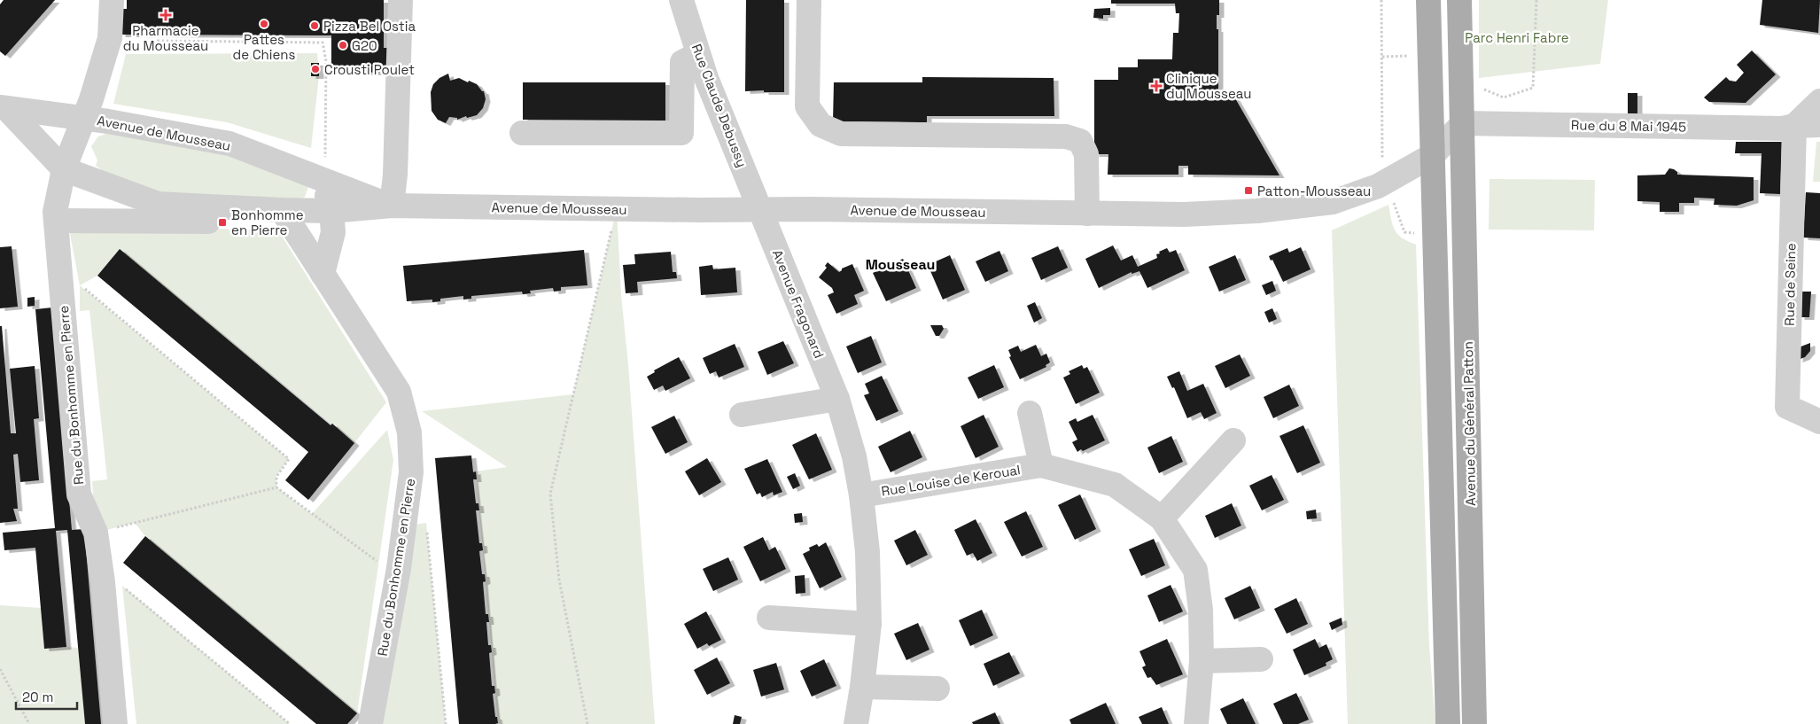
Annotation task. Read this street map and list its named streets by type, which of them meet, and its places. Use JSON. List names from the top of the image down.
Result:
{
  "streets": {
    "main road": ["Avenue du Général Patton"],
    "street": [
      "Rue Claude Debussy",
      "Rue du 8 Mai 1945",
      "Avenue de Mousseau",
      "Rue de Seine",
      "Avenue Fragonard",
      "Rue du Bonhomme en Pierre",
      "Rue Louise de Keroual"
    ]
  },
  "crossings": [
    ["Rue Claude Debussy", "Avenue de Mousseau"],
    ["Rue Claude Debussy", "Avenue Fragonard"],
    ["Rue du 8 Mai 1945", "Avenue de Mousseau"],
    ["Rue du 8 Mai 1945", "Rue de Seine"],
    ["Rue du 8 Mai 1945", "Avenue du Général Patton"],
    ["Avenue de Mousseau", "Avenue Fragonard"],
    ["Avenue de Mousseau", "Rue du Bonhomme en Pierre"],
    ["Avenue de Mousseau", "Avenue du Général Patton"],
    ["Avenue Fragonard", "Rue Louise de Keroual"]
  ],
  "districts": ["Mousseau"],
  "parks": ["Parc Henri Fabre"],
  "places": {
    "health": ["Pharmacie du Mousseau", "Clinique du Mousseau"],
    "other": [
      "Pattes de Chiens",
      "Pizza Bel Ostia",
      "G20",
      "Crousti Poulet"
    ],
    "transit": ["Patton-Mousseau", "Bonhomme en Pierre"]
  },
  "scale_bar": "20 m"
}
